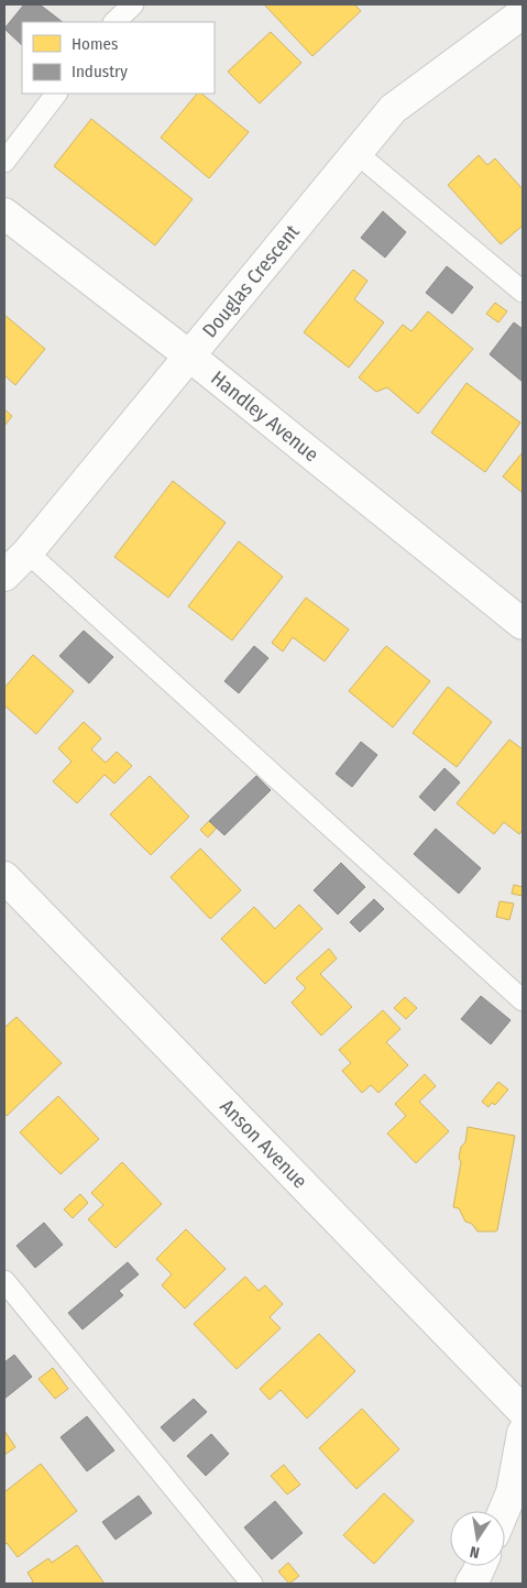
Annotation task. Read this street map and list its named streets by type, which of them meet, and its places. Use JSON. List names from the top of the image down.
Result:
{
  "streets": {
    "street": ["Douglas Crescent", "Handley Avenue", "Anson Avenue"]
  },
  "crossings": [
    ["Douglas Crescent", "Handley Avenue"]
  ],
  "legend": ["Homes", "Industry"],
  "north": "bottom"
}
